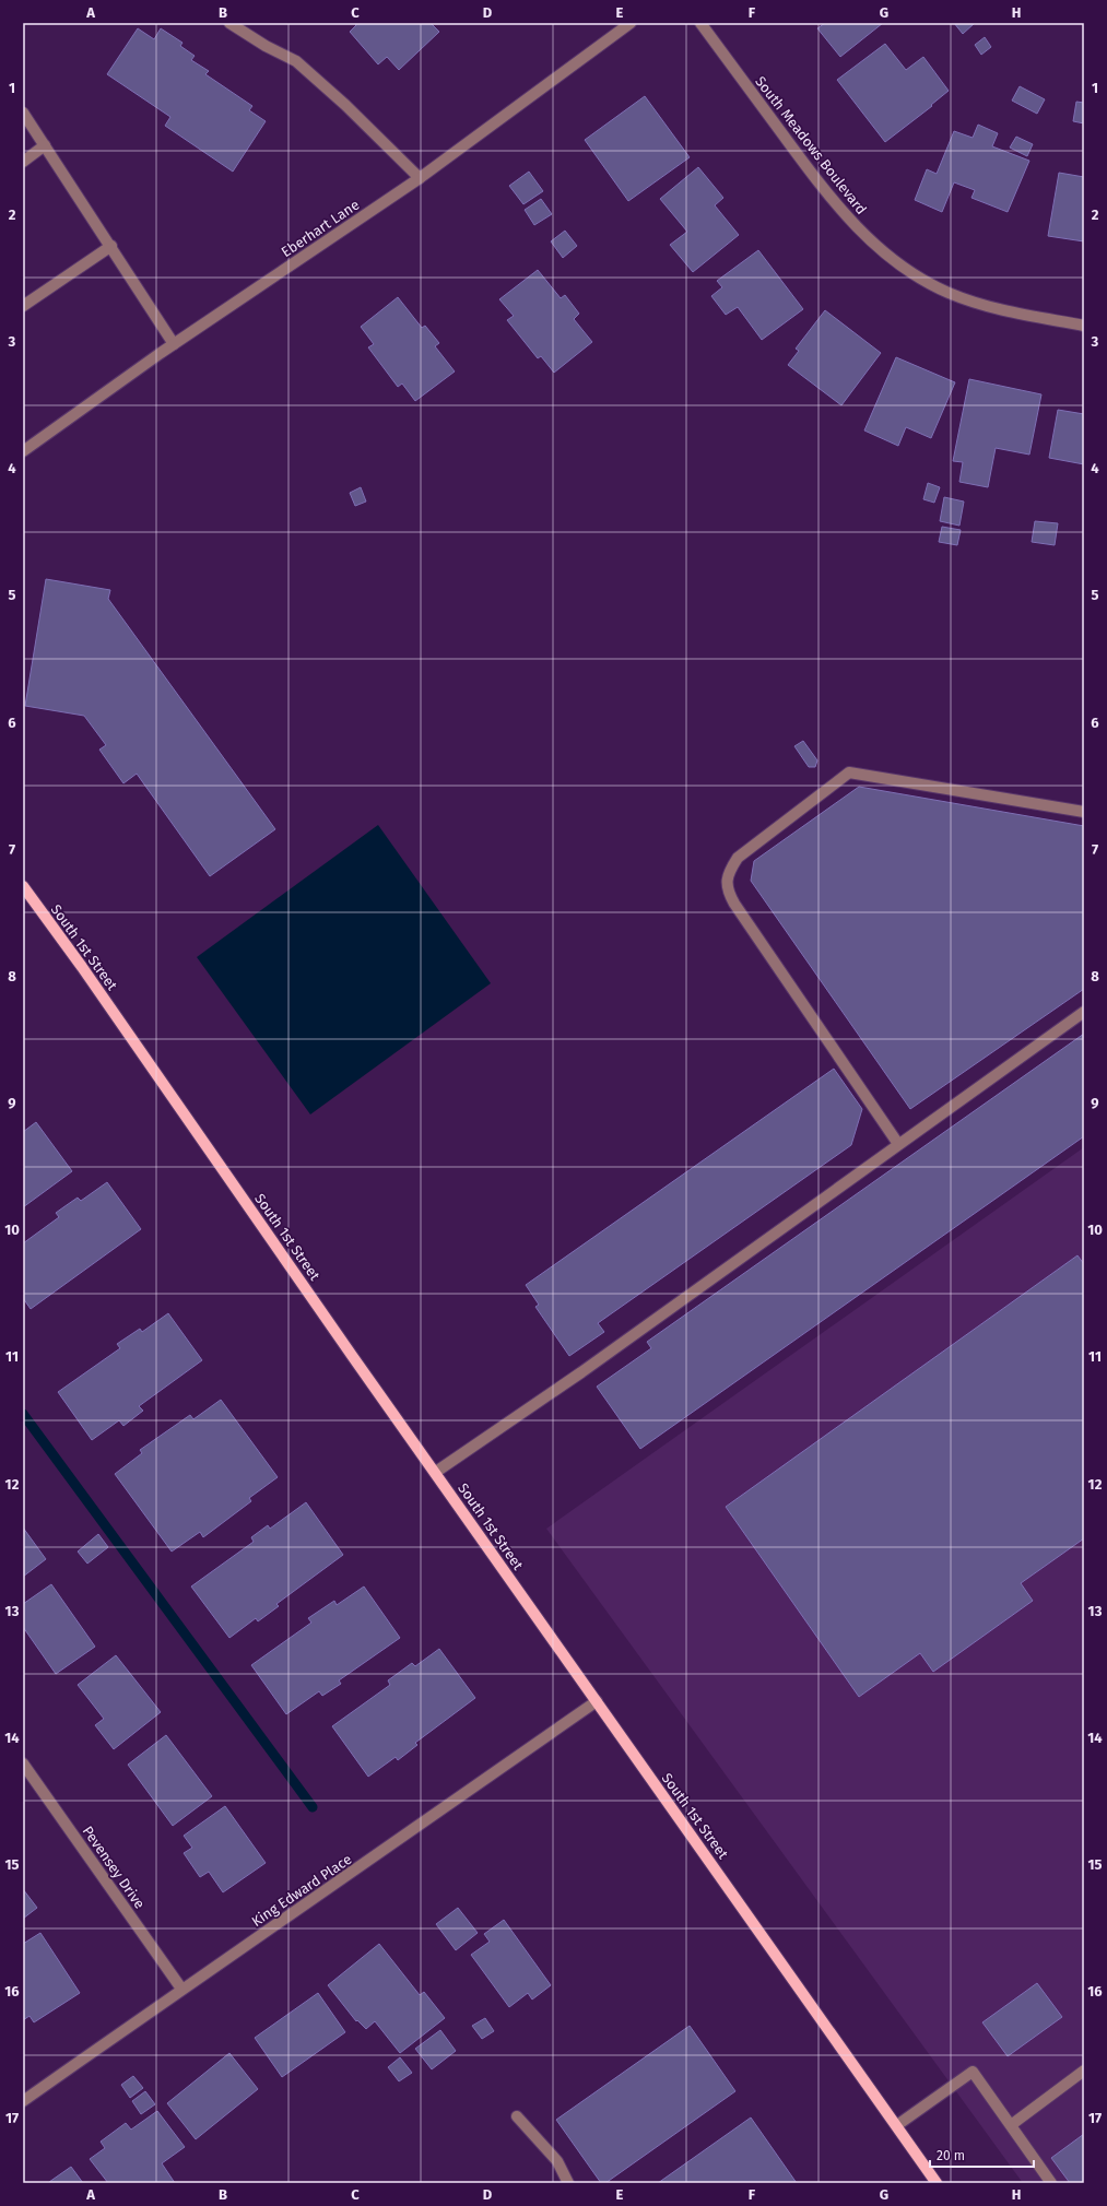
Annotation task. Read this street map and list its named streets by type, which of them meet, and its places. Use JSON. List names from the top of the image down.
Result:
{
  "streets": {
    "main road": ["South 1st Street"],
    "street": [
      "South Meadows Boulevard",
      "Eberhart Lane",
      "Pevensey Drive",
      "King Edward Place"
    ]
  },
  "crossings": [
    ["South 1st Street", "King Edward Place"],
    ["Pevensey Drive", "King Edward Place"]
  ],
  "scale_bar": "20 m",
  "grid": {
    "columns": [
      "A",
      "B",
      "C",
      "D",
      "E",
      "F",
      "G",
      "H"
    ],
    "rows": [
      "1",
      "2",
      "3",
      "4",
      "5",
      "6",
      "7",
      "8",
      "9",
      "10",
      "11",
      "12",
      "13",
      "14",
      "15",
      "16",
      "17"
    ]
  }
}
